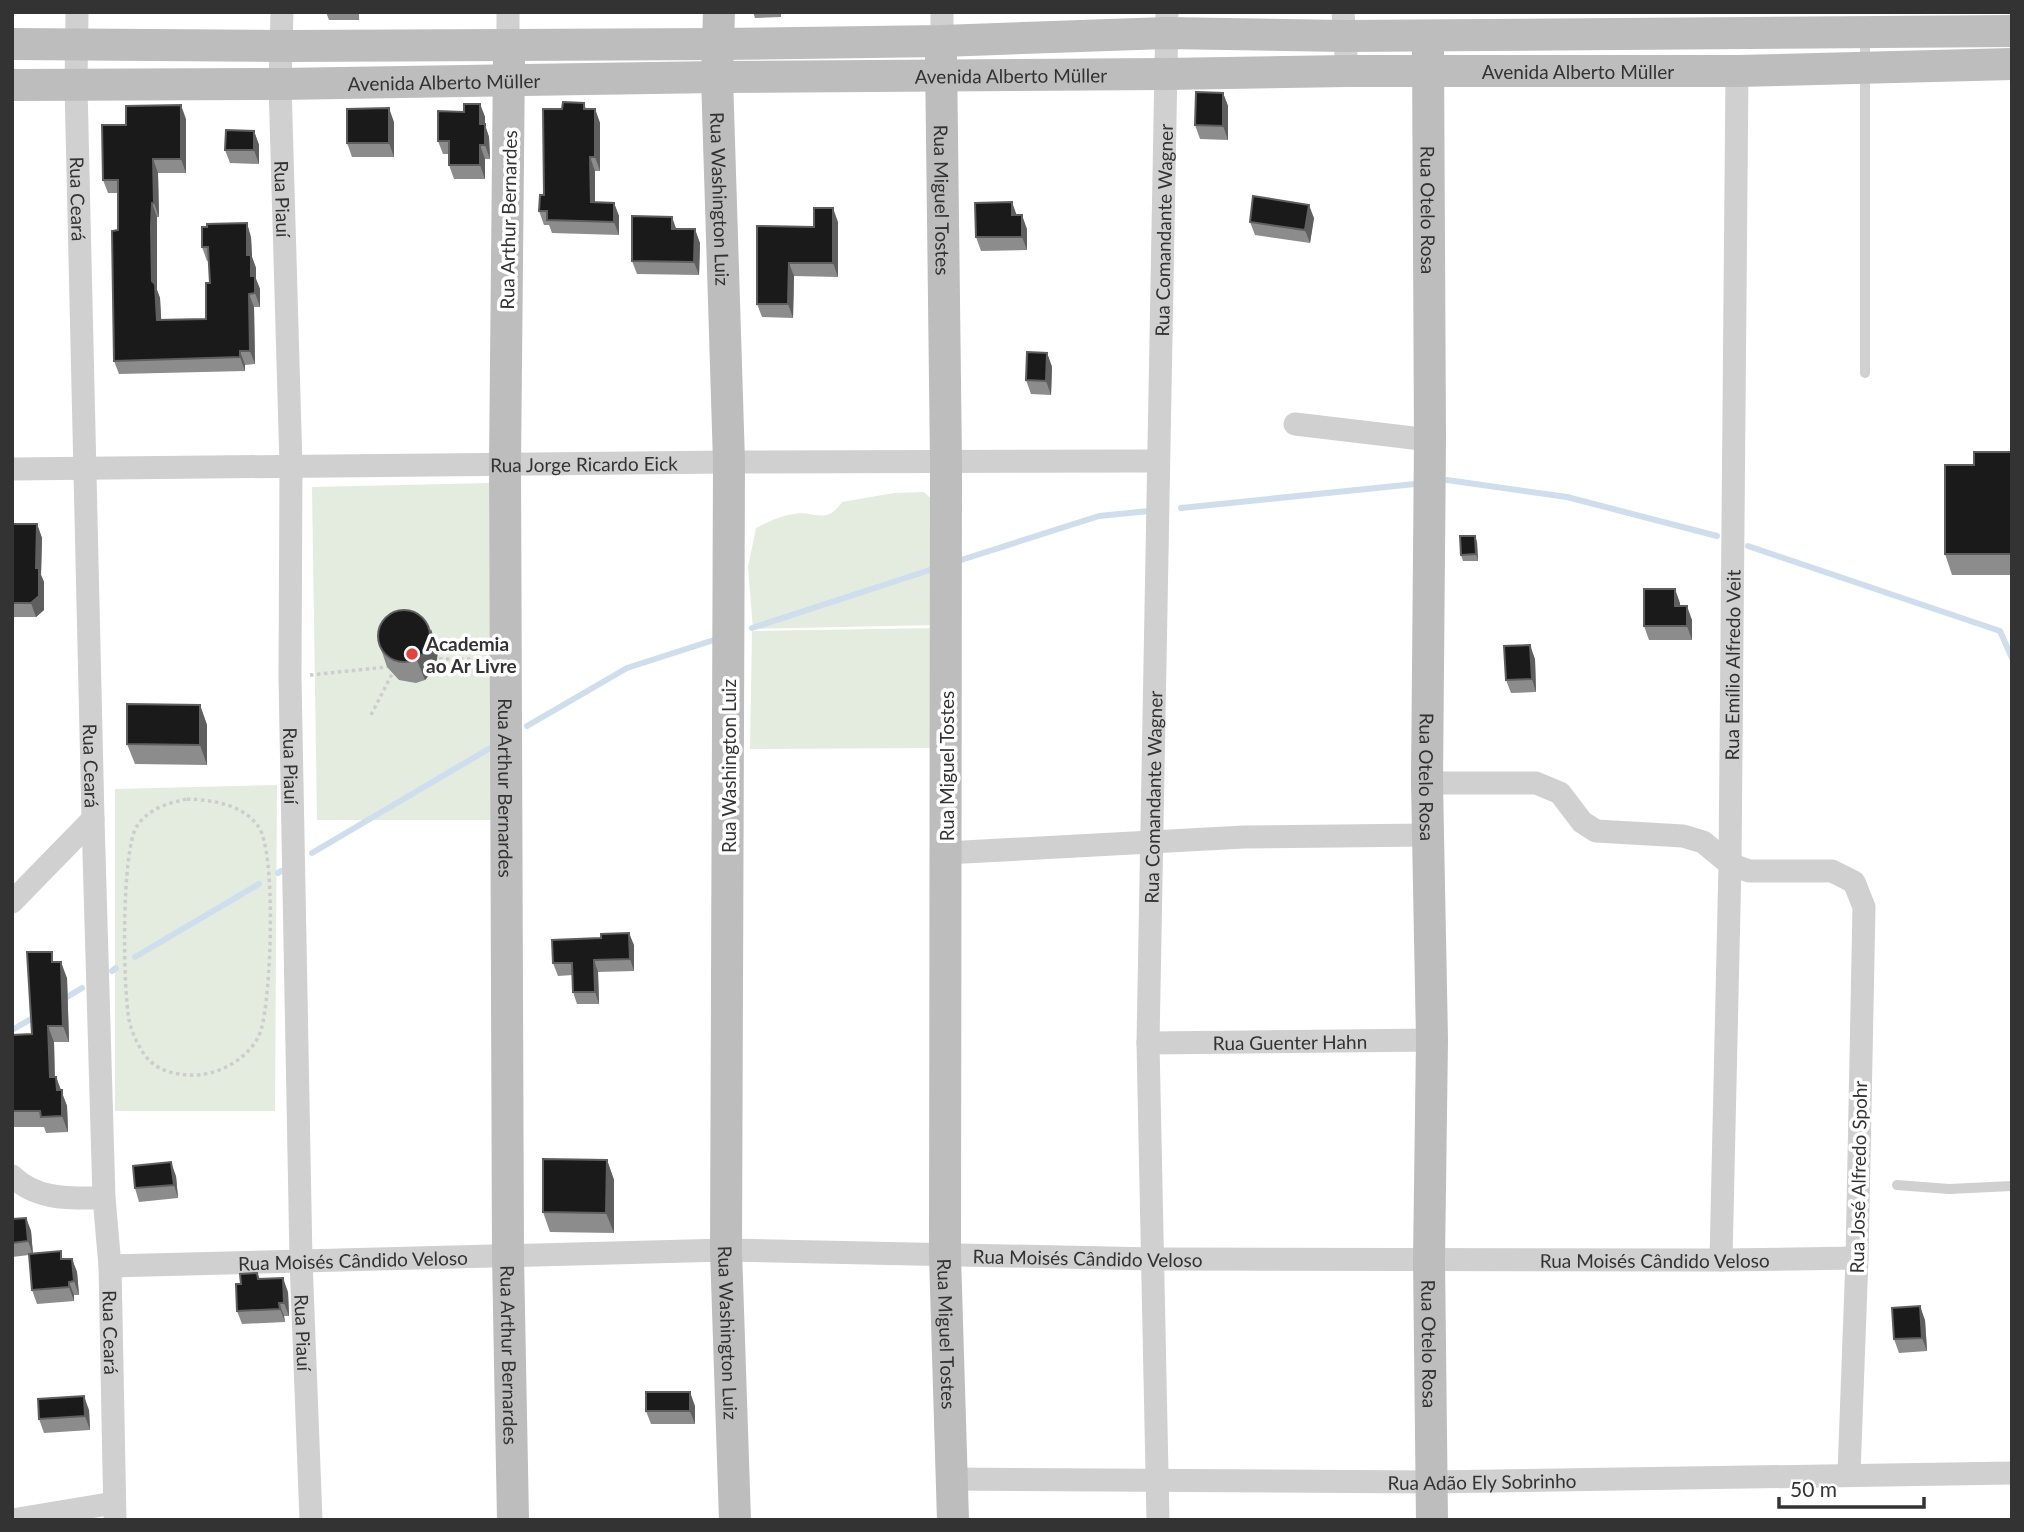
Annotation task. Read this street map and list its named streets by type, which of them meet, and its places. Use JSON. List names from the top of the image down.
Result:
{
  "streets": {
    "main road": [
      "Avenida Alberto Müller",
      "Rua Washington Luiz",
      "Rua Miguel Tostes",
      "Rua Otelo Rosa",
      "Rua Arthur Bernardes"
    ],
    "street": [
      "Rua Ceará",
      "Rua Piauí",
      "Rua Comandante Wagner",
      "Rua Jorge Ricardo Eick",
      "Rua Emílio Alfredo Veit",
      "Rua Guenter Hahn",
      "Rua José Alfredo Spohr",
      "Rua Moisés Cândido Veloso",
      "Rua Adão Ely Sobrinho"
    ]
  },
  "crossings": [
    ["Avenida Alberto Müller", "Rua Ceará"],
    ["Avenida Alberto Müller", "Rua Piauí"],
    ["Avenida Alberto Müller", "Rua Washington Luiz"],
    ["Avenida Alberto Müller", "Rua Miguel Tostes"],
    ["Avenida Alberto Müller", "Rua Otelo Rosa"],
    ["Avenida Alberto Müller", "Rua Arthur Bernardes"],
    ["Avenida Alberto Müller", "Rua Comandante Wagner"],
    ["Avenida Alberto Müller", "Rua Emílio Alfredo Veit"],
    ["Rua Ceará", "Rua Jorge Ricardo Eick"],
    ["Rua Ceará", "Rua Moisés Cândido Veloso"],
    ["Rua Piauí", "Rua Jorge Ricardo Eick"],
    ["Rua Piauí", "Rua Moisés Cândido Veloso"],
    ["Rua Washington Luiz", "Rua Jorge Ricardo Eick"],
    ["Rua Washington Luiz", "Rua Moisés Cândido Veloso"],
    ["Rua Miguel Tostes", "Rua Jorge Ricardo Eick"],
    ["Rua Miguel Tostes", "Rua Moisés Cândido Veloso"],
    ["Rua Miguel Tostes", "Rua Adão Ely Sobrinho"],
    ["Rua Otelo Rosa", "Rua Guenter Hahn"],
    ["Rua Otelo Rosa", "Rua Moisés Cândido Veloso"],
    ["Rua Otelo Rosa", "Rua Adão Ely Sobrinho"],
    ["Rua Arthur Bernardes", "Rua Jorge Ricardo Eick"],
    ["Rua Arthur Bernardes", "Rua Moisés Cândido Veloso"],
    ["Rua Comandante Wagner", "Rua Jorge Ricardo Eick"],
    ["Rua Comandante Wagner", "Rua Guenter Hahn"],
    ["Rua Comandante Wagner", "Rua Moisés Cândido Veloso"],
    ["Rua Comandante Wagner", "Rua Adão Ely Sobrinho"],
    ["Rua Emílio Alfredo Veit", "Rua José Alfredo Spohr"],
    ["Rua Emílio Alfredo Veit", "Rua Moisés Cândido Veloso"],
    ["Rua José Alfredo Spohr", "Rua Moisés Cândido Veloso"],
    ["Rua José Alfredo Spohr", "Rua Adão Ely Sobrinho"]
  ],
  "places": ["Academia ao Ar Livre"],
  "scale_bar": "50 m"
}
